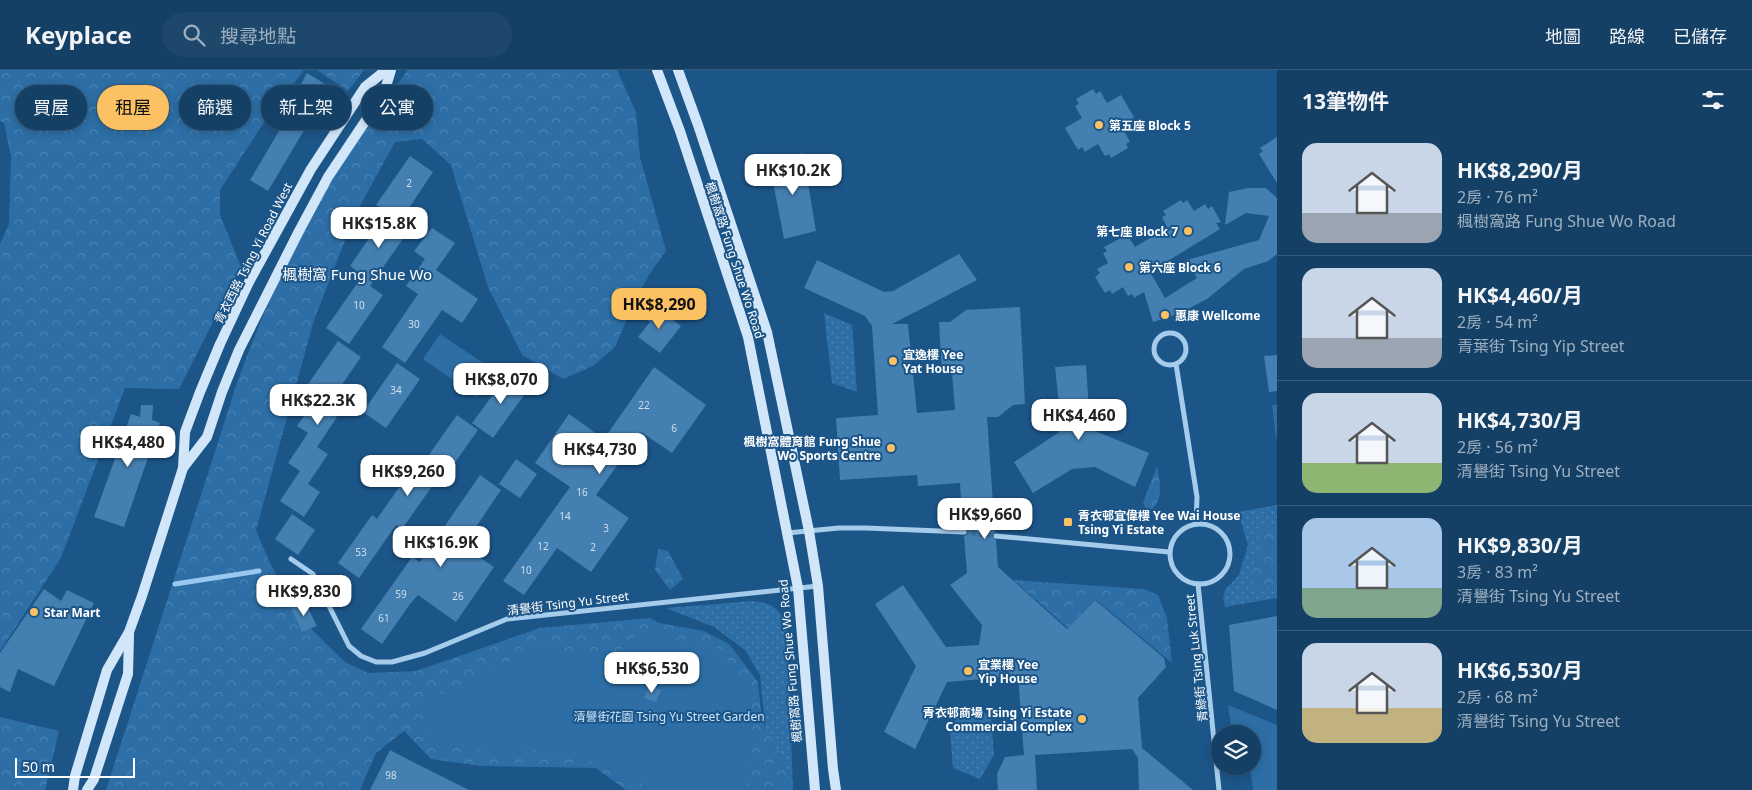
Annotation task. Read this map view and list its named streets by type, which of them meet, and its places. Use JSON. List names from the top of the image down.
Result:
{
  "streets": {
    "main road": ["青衣西路 Tsing Yi Road West", "楓樹窩路 Fung Shue Wo Road"],
    "street": ["清譽街 Tsing Yu Street", "青綠街 Tsing Luk Street"]
  },
  "crossings": [
    ["楓樹窩路 Fung Shue Wo Road", "清譽街 Tsing Yu Street"]
  ],
  "districts": ["楓樹窩 Fung Shue Wo"],
  "parks": ["清譽街花園 Tsing Yu Street Garden"],
  "places": {
    "other": [
      "第五座 Block 5",
      "第七座 Block 7",
      "第六座 Block 6",
      "惠康 Wellcome",
      "宜逸樓 Yee Yat House",
      "楓樹窩體育館 Fung Shue Wo Sports Centre",
      "Star Mart",
      "宜業樓 Yee Yip House",
      "青衣邨商場 Tsing Yi Estate Commercial Complex"
    ],
    "transit": ["青衣邨宜偉樓 Yee Wai House Tsing Yi Estate"]
  },
  "house_numbers": [
    "2",
    "10",
    "30",
    "34",
    "22",
    "6",
    "16",
    "14",
    "3",
    "12",
    "2",
    "53",
    "10",
    "59",
    "26",
    "61",
    "98"
  ],
  "scale_bar": "50 m",
  "page": {
    "header": "Keyplace",
    "search": "搜尋地點",
    "nav": ["地圖", "路線", "已儲存"],
    "heading": "13筆物件",
    "chip": [
      "買屋",
      "租屋",
      "篩選",
      "新上架",
      "公寓"
    ],
    "list": [
      {
        "name": "HK$8,290/月",
        "note": "2房 · 76 m² · 楓樹窩路 Fung Shue Wo Road"
      },
      {
        "name": "HK$4,460/月",
        "note": "2房 · 54 m² · 青葉街 Tsing Yip Street"
      },
      {
        "name": "HK$4,730/月",
        "note": "2房 · 56 m² · 清譽街 Tsing Yu Street"
      },
      {
        "name": "HK$9,830/月",
        "note": "3房 · 83 m² · 清譽街 Tsing Yu Street"
      },
      {
        "name": "HK$6,530/月",
        "note": "2房 · 68 m² · 清譽街 Tsing Yu Street"
      }
    ],
    "price": [
      "HK$10.2K",
      "HK$15.8K",
      "HK$8,290",
      "HK$8,070",
      "HK$22.3K",
      "HK$4,460",
      "HK$4,480",
      "HK$4,730",
      "HK$9,260",
      "HK$9,660",
      "HK$16.9K",
      "HK$9,830",
      "HK$6,530"
    ],
    "scale": "50 m"
  }
}
